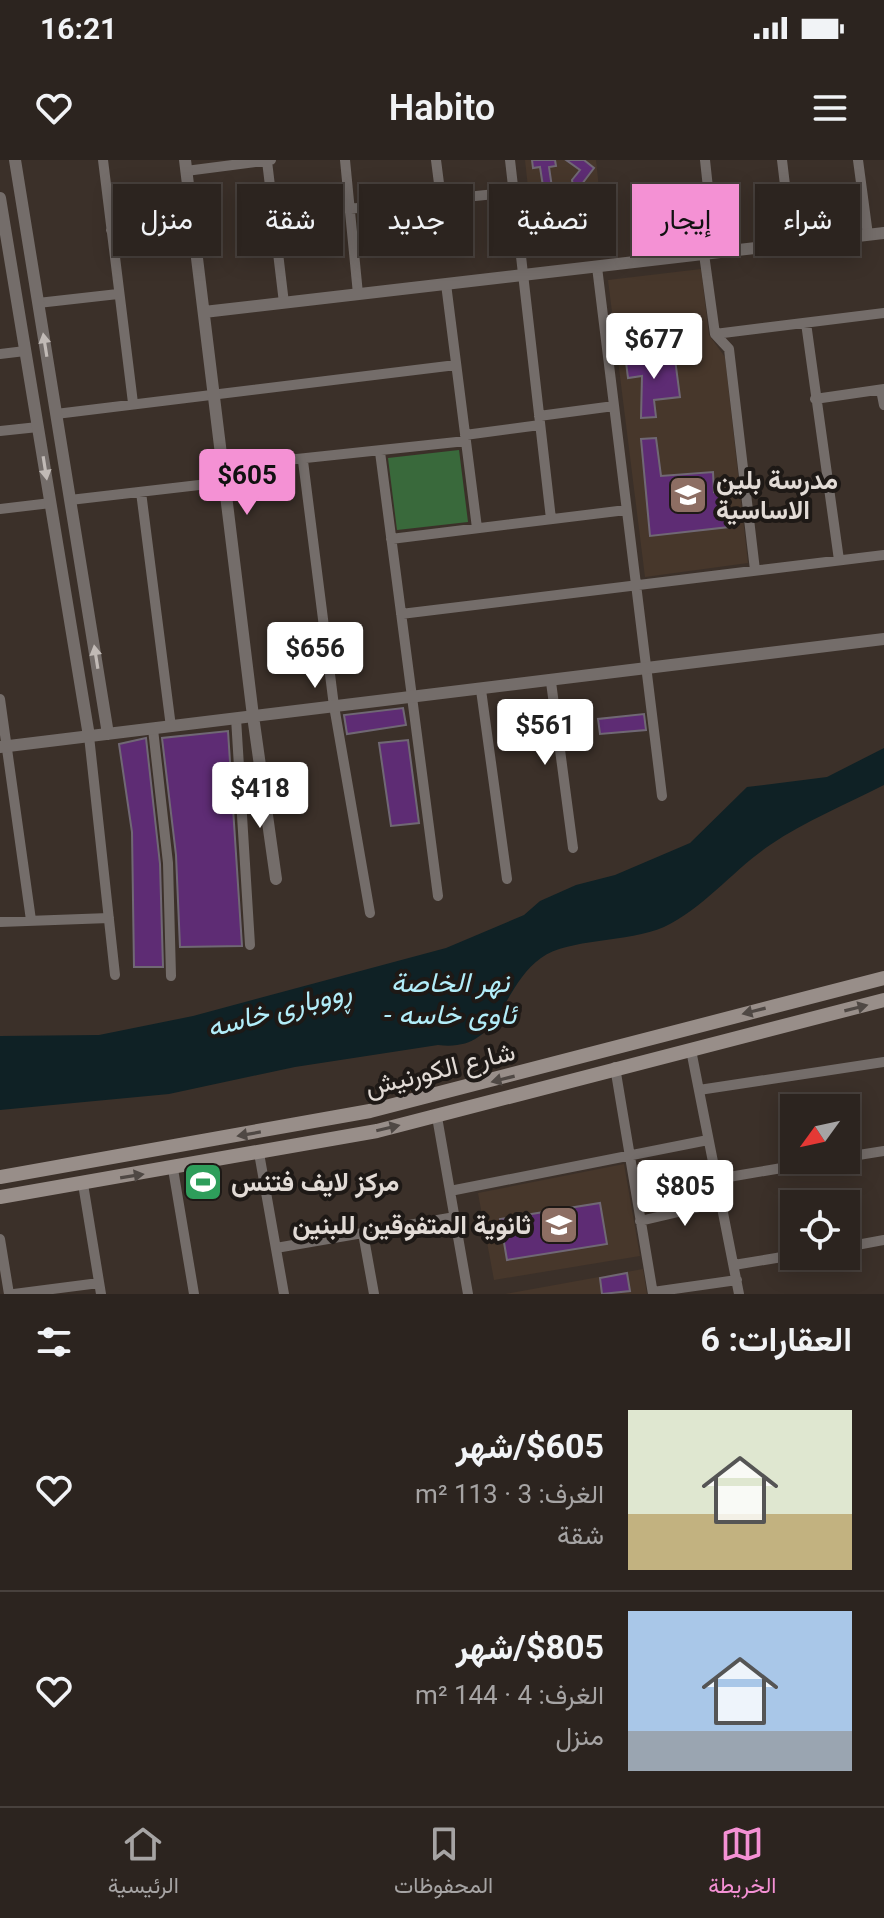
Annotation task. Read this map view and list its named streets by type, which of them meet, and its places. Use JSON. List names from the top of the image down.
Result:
{
  "streets": {
    "main road": ["شارع الكورنيش"]
  },
  "water": ["نهر الخاصة - ئاوی خاسە", "ڕووباری خاسە"],
  "places": {
    "school or university": ["مدرسة بلين الاساسية", "ثانوية المتفوقين للبنين"],
    "sports": ["مركز لايف فتنس"]
  },
  "north": "bottom left",
  "page": {
    "status": "16:21",
    "header": "Habito",
    "chip": [
      "شراء",
      "إيجار",
      "تصفية",
      "جديد",
      "شقة",
      "منزل"
    ],
    "price": [
      "$677",
      "$605",
      "$656",
      "$561",
      "$418",
      "$805"
    ],
    "heading": "العقارات: 6",
    "list": [
      {
        "name": "$605/شهر",
        "note": "الغرف: 3 · 113 m² · شقة"
      },
      {
        "name": "$805/شهر",
        "note": "الغرف: 4 · 144 m² · منزل"
      }
    ],
    "tabs": ["الخريطة", "المحفوظات", "الرئيسية"]
  }
}
